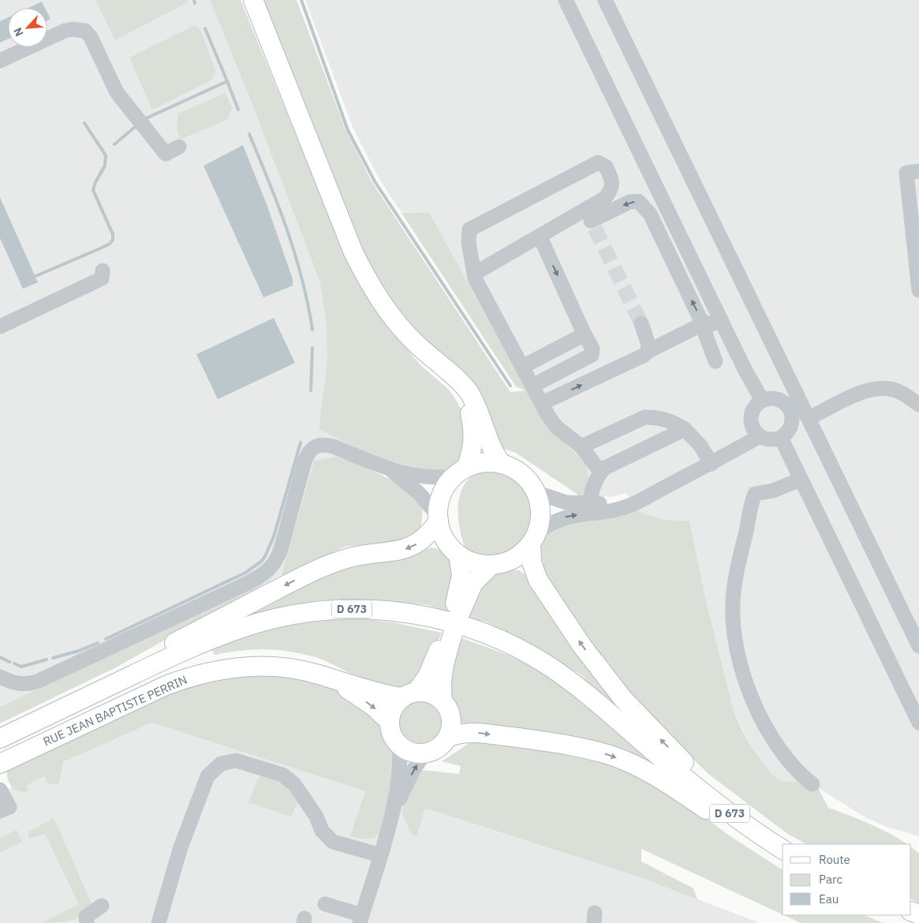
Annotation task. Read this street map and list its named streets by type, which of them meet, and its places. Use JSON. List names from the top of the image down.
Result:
{
  "streets": {
    "main road": ["D 673", "RUE JEAN BAPTISTE PERRIN"]
  },
  "legend": ["Route", "Parc", "Eau"],
  "north": "bottom left"
}
